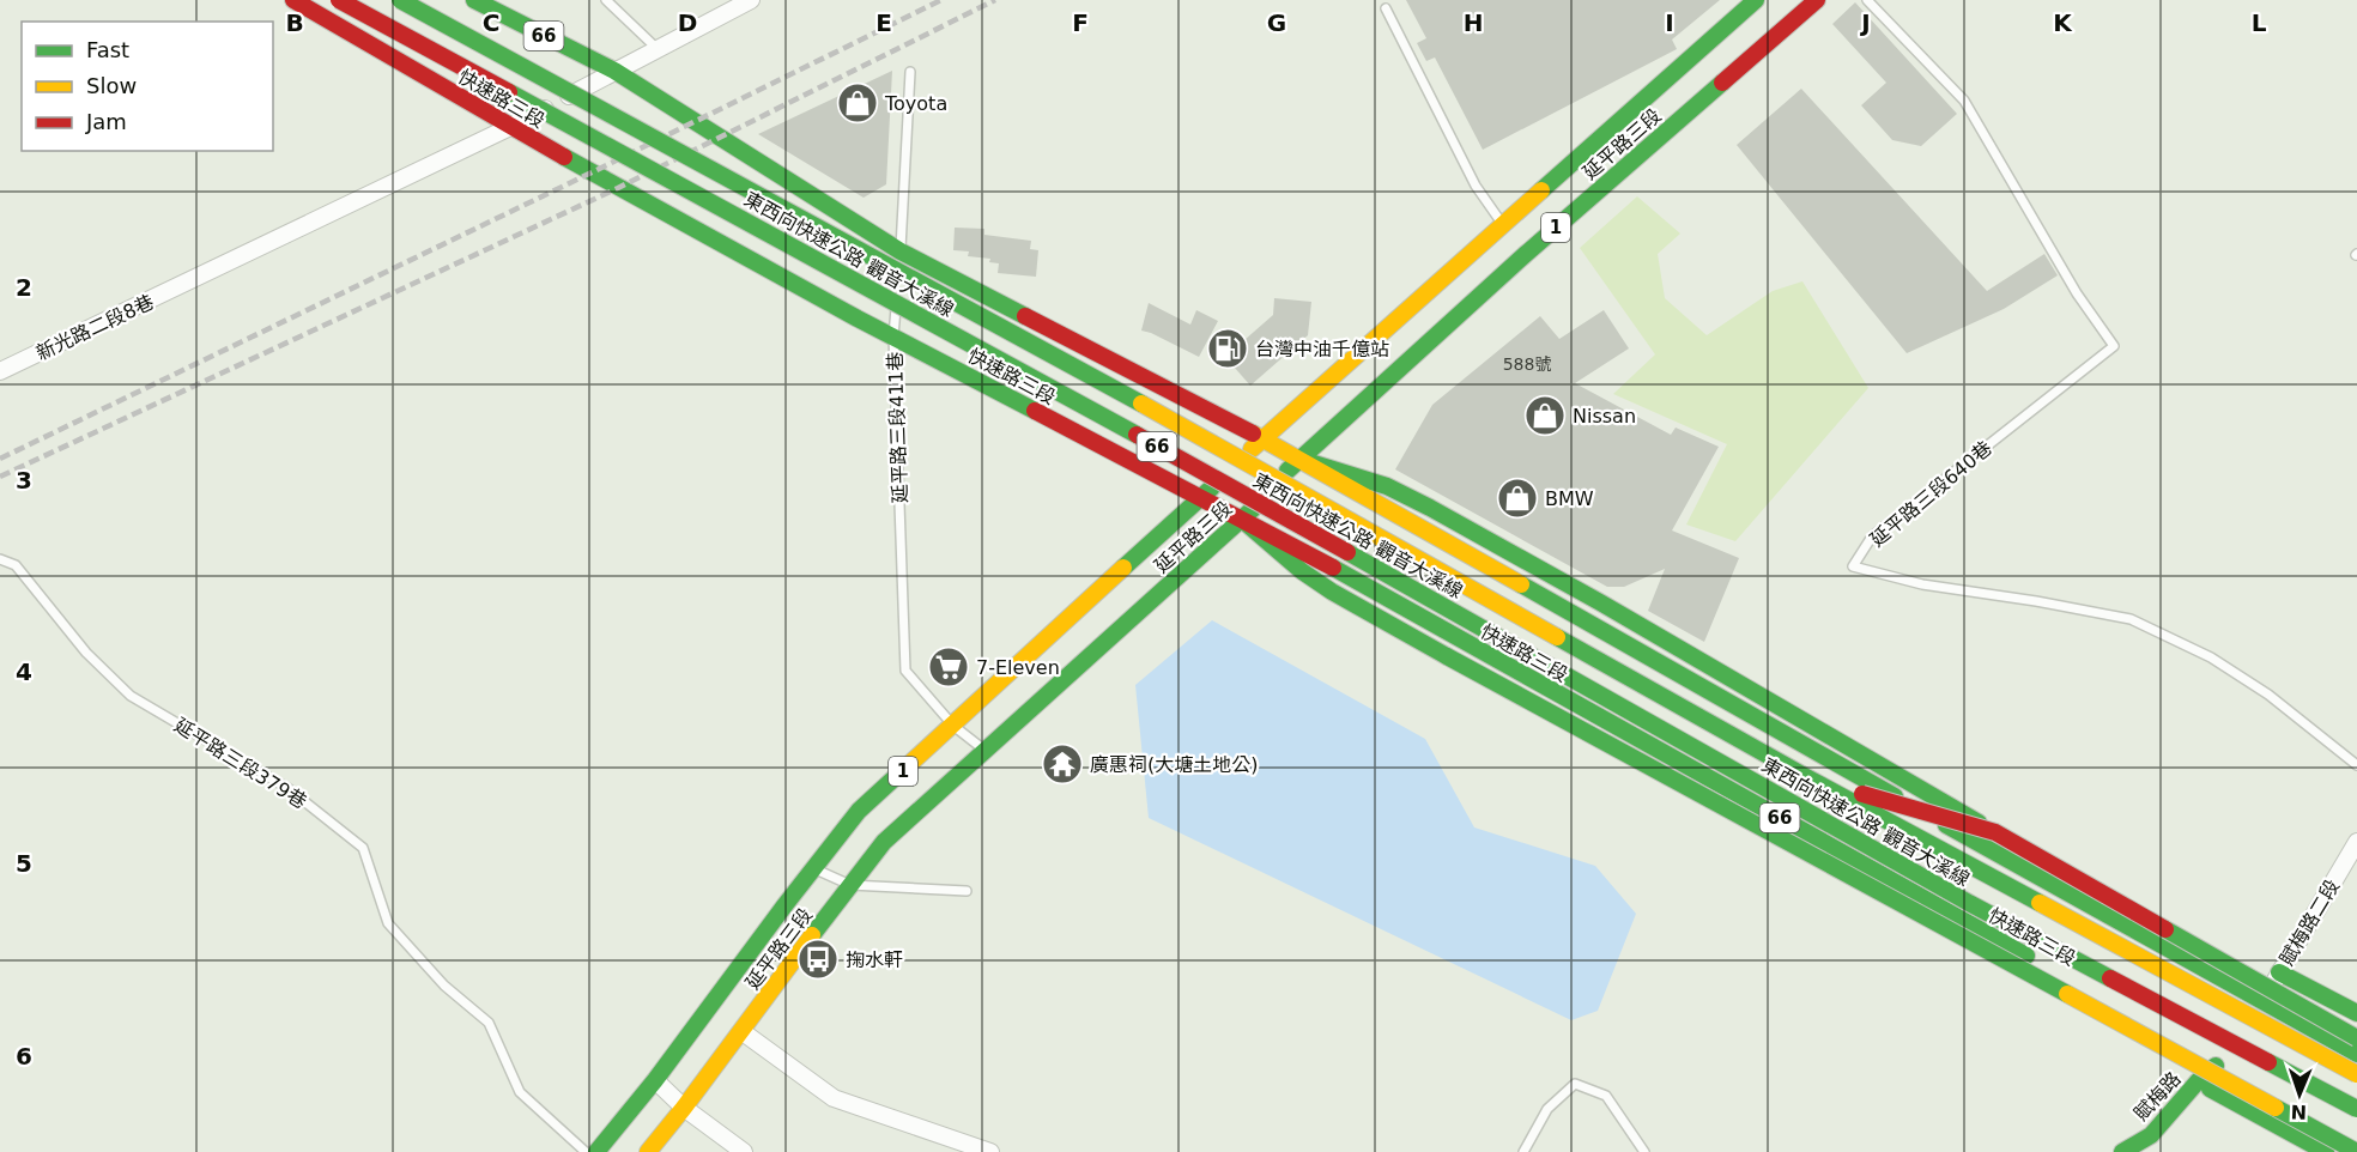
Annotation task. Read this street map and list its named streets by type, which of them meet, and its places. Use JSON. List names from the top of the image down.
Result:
{
  "streets": {
    "main road": [
      "66",
      "快速路三段",
      "延平路三段",
      "1",
      "東西向快速公路 觀音大溪線",
      "賦梅路"
    ],
    "street": ["新光路二段8巷", "賦梅路二段"],
    "lane": ["延平路三段411巷", "延平路三段640巷", "延平路三段379巷"]
  },
  "crossings": [
    ["66", "延平路三段"],
    ["66", "新光路二段8巷"],
    ["66", "賦梅路二段"],
    ["快速路三段", "延平路三段"],
    ["快速路三段", "新光路二段8巷"],
    ["快速路三段", "延平路三段411巷"],
    ["快速路三段", "賦梅路"],
    ["延平路三段", "延平路三段411巷"]
  ],
  "places": {
    "shop": ["Toyota", "Nissan", "BMW"],
    "fuel station": ["台灣中油千億站"],
    "supermarket": ["7-Eleven"],
    "temple": ["廣惠祠(大塘土地公)"],
    "bus stop": ["掬水軒"]
  },
  "house_numbers": ["588號"],
  "legend": ["Fast", "Slow", "Jam"],
  "north": "bottom",
  "grid": {
    "columns": [
      "B",
      "C",
      "D",
      "E",
      "F",
      "G",
      "H",
      "I",
      "J",
      "K",
      "L"
    ],
    "rows": [
      "2",
      "3",
      "4",
      "5",
      "6"
    ]
  }
}
